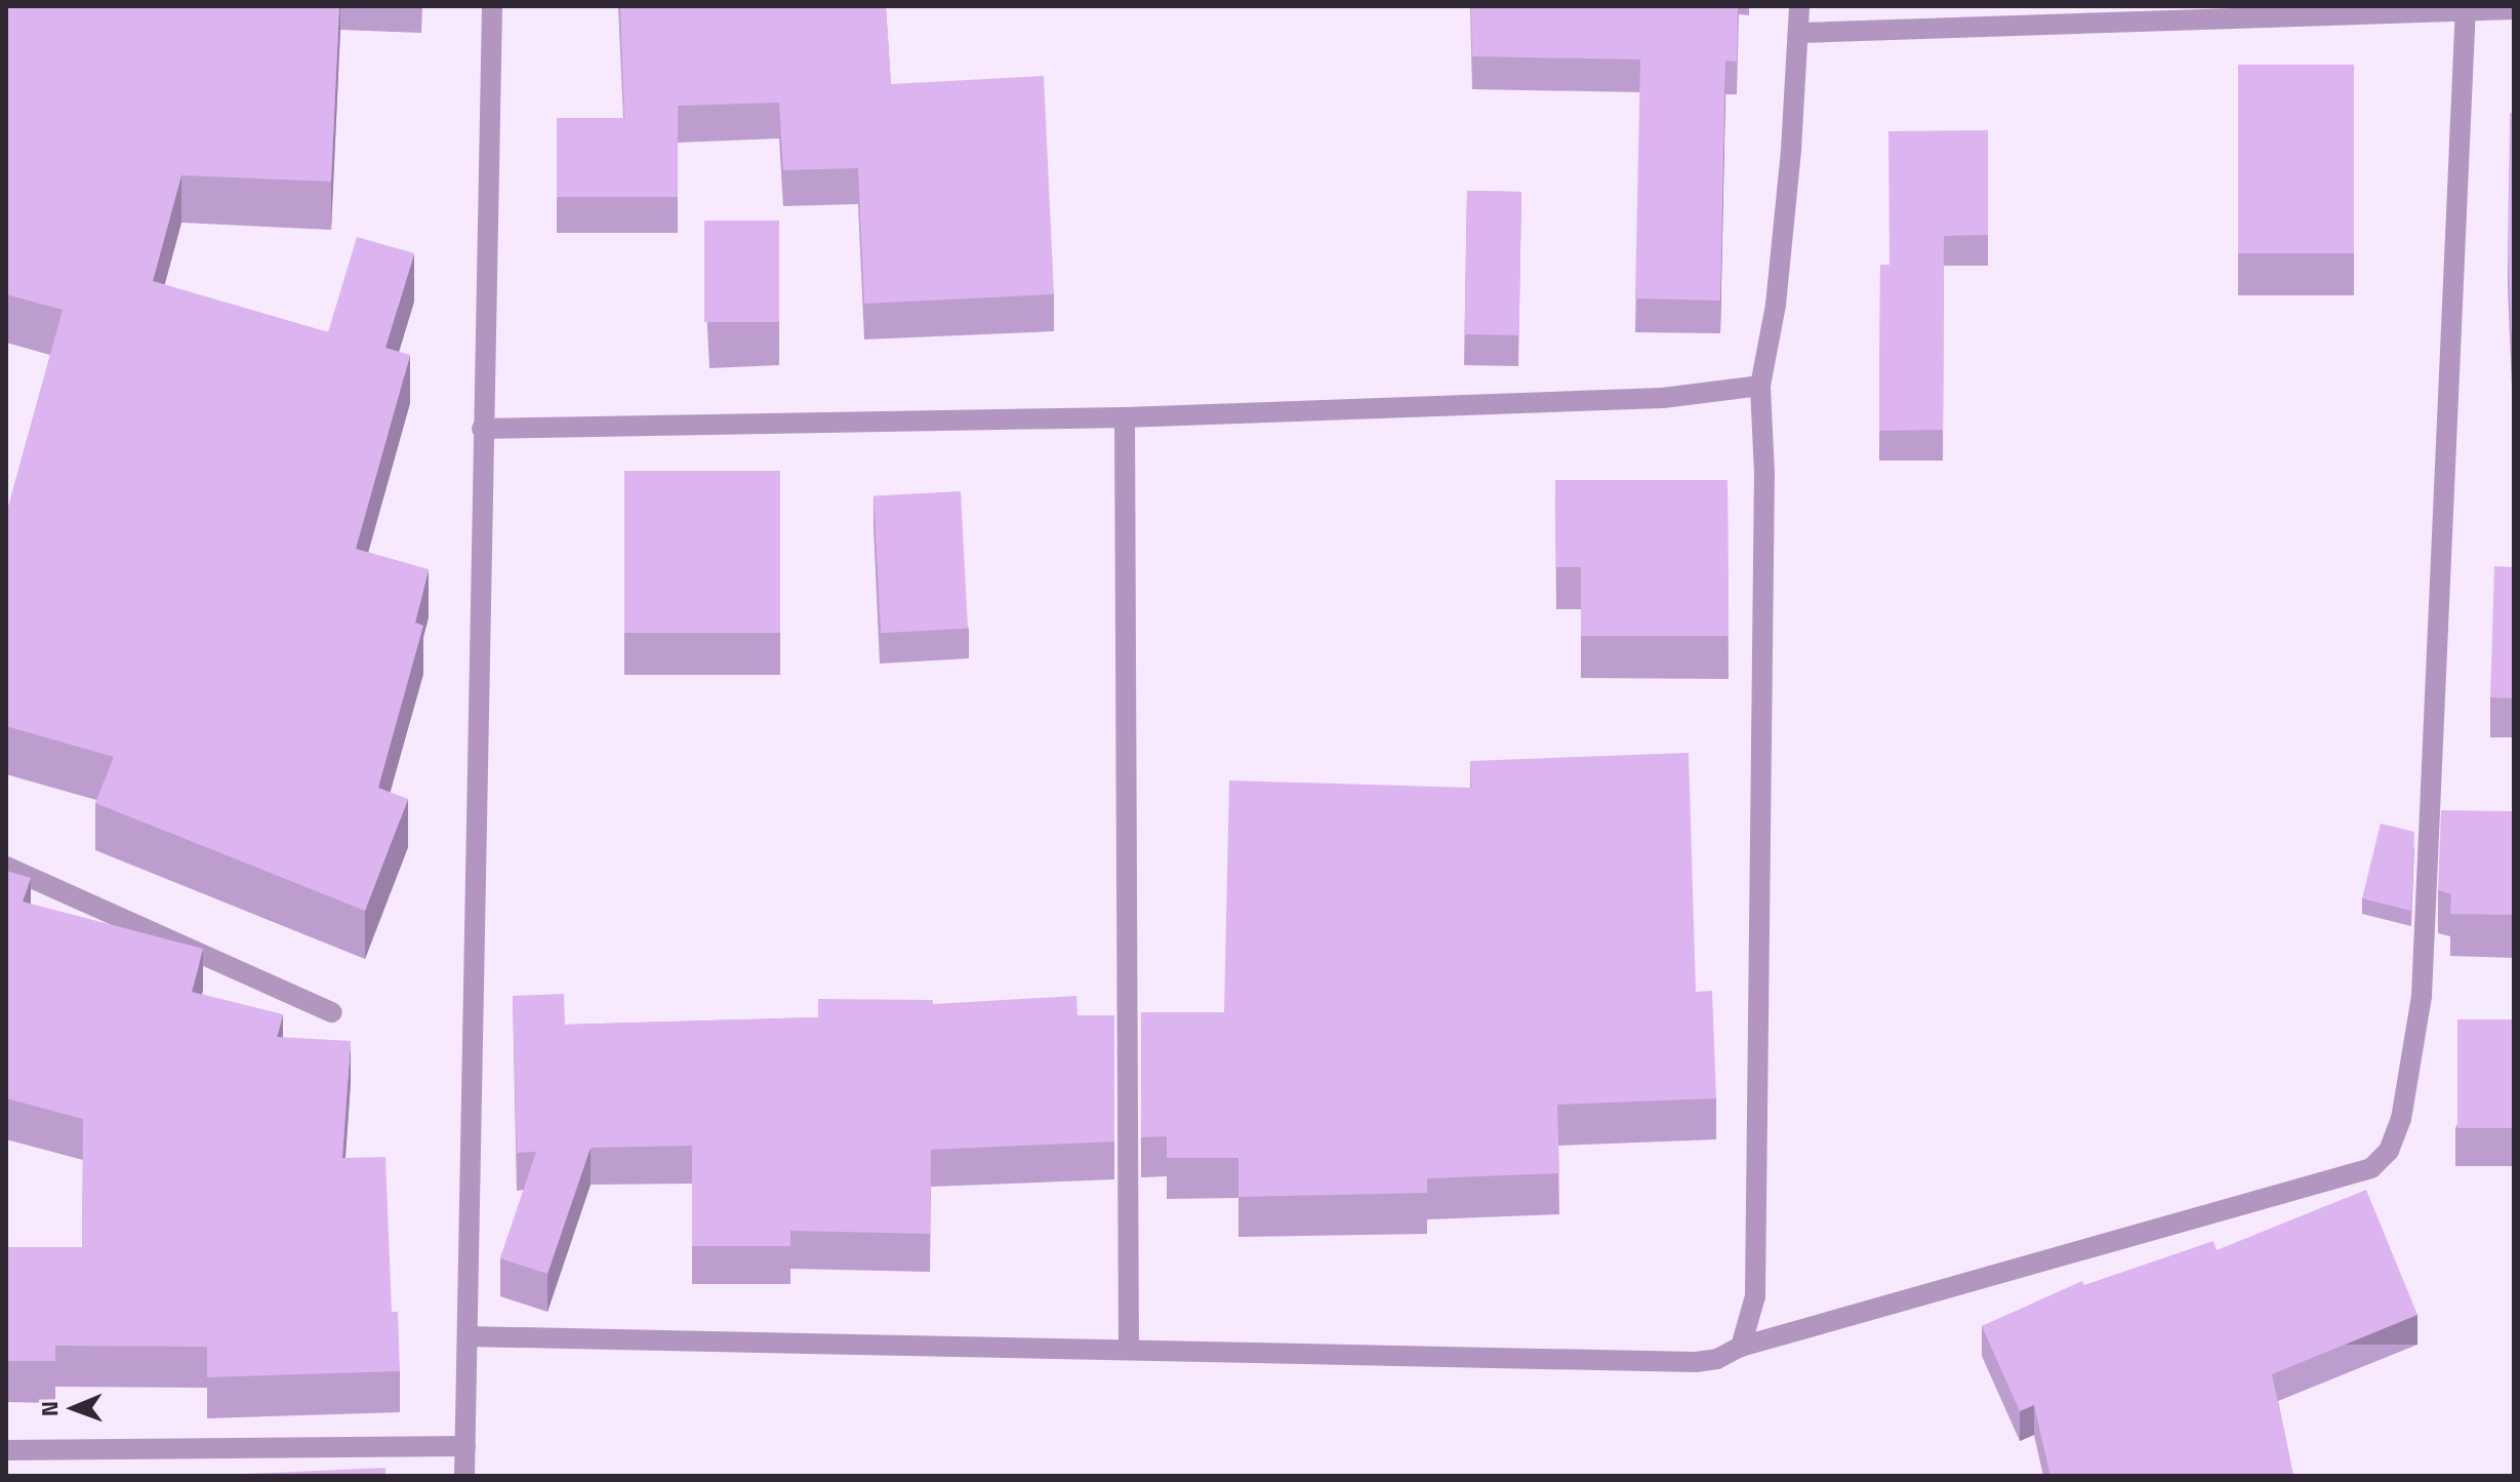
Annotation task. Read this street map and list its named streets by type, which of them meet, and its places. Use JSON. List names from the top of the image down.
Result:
{
  "north": "left"
}
